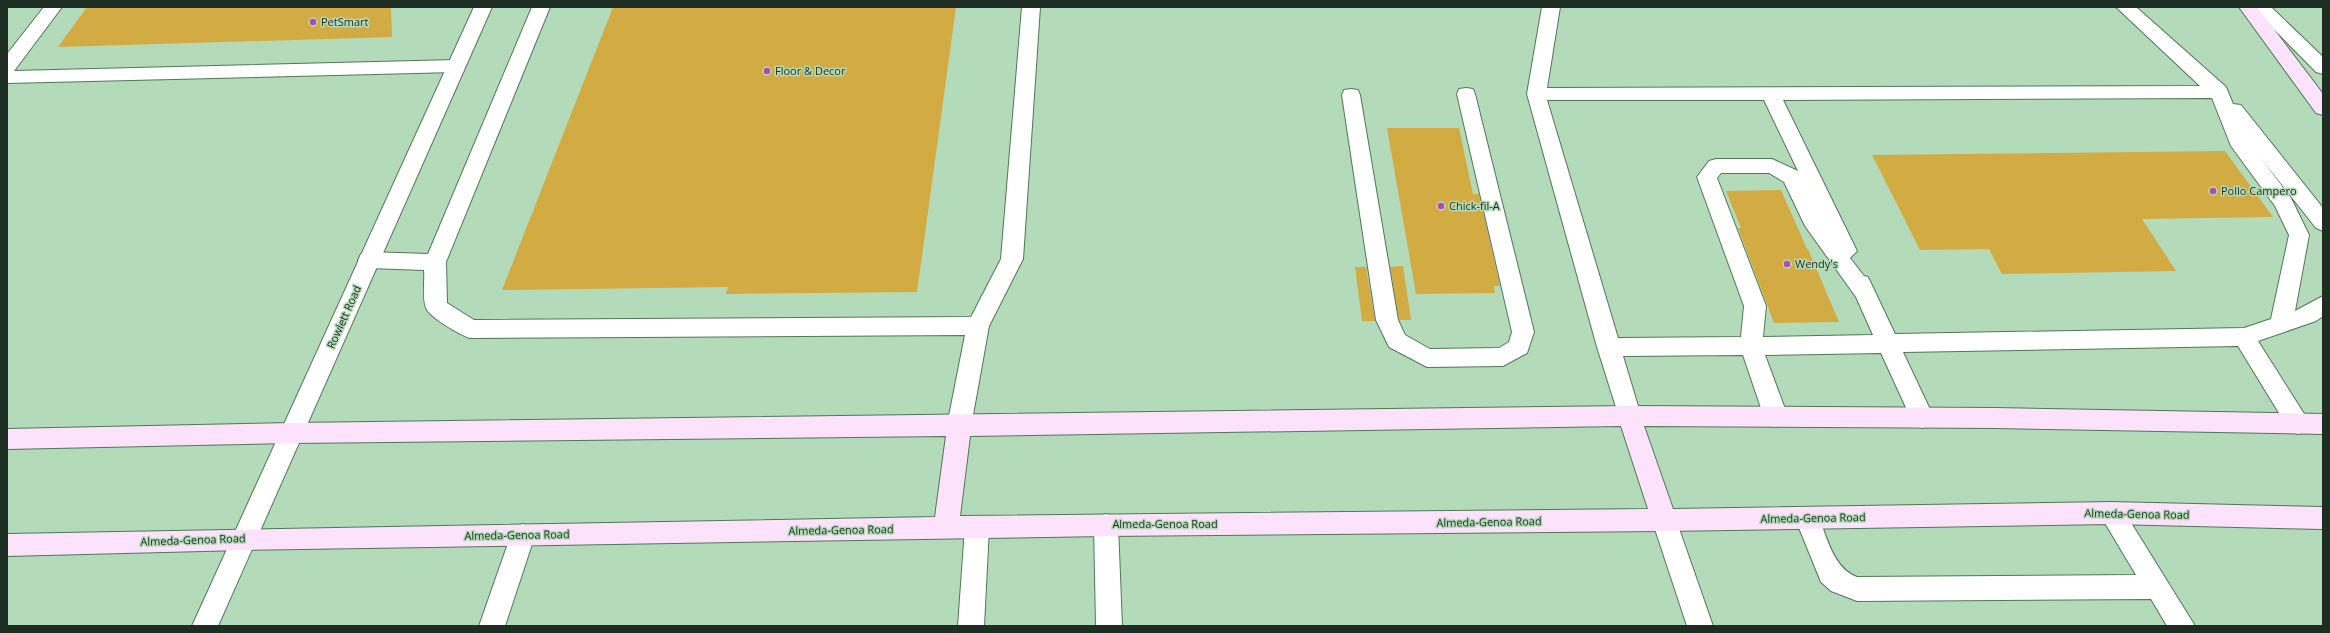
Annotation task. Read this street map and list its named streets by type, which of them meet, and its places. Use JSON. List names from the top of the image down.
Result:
{
  "streets": {
    "main road": ["Almeda-Genoa Road"],
    "street": ["Rowlett Road"]
  },
  "crossings": [
    ["Rowlett Road", "Almeda-Genoa Road"]
  ],
  "places": [
    "PetSmart",
    "Floor & Decor",
    "Pollo Campero",
    "Chick-fil-A",
    "Wendy's"
  ]
}
